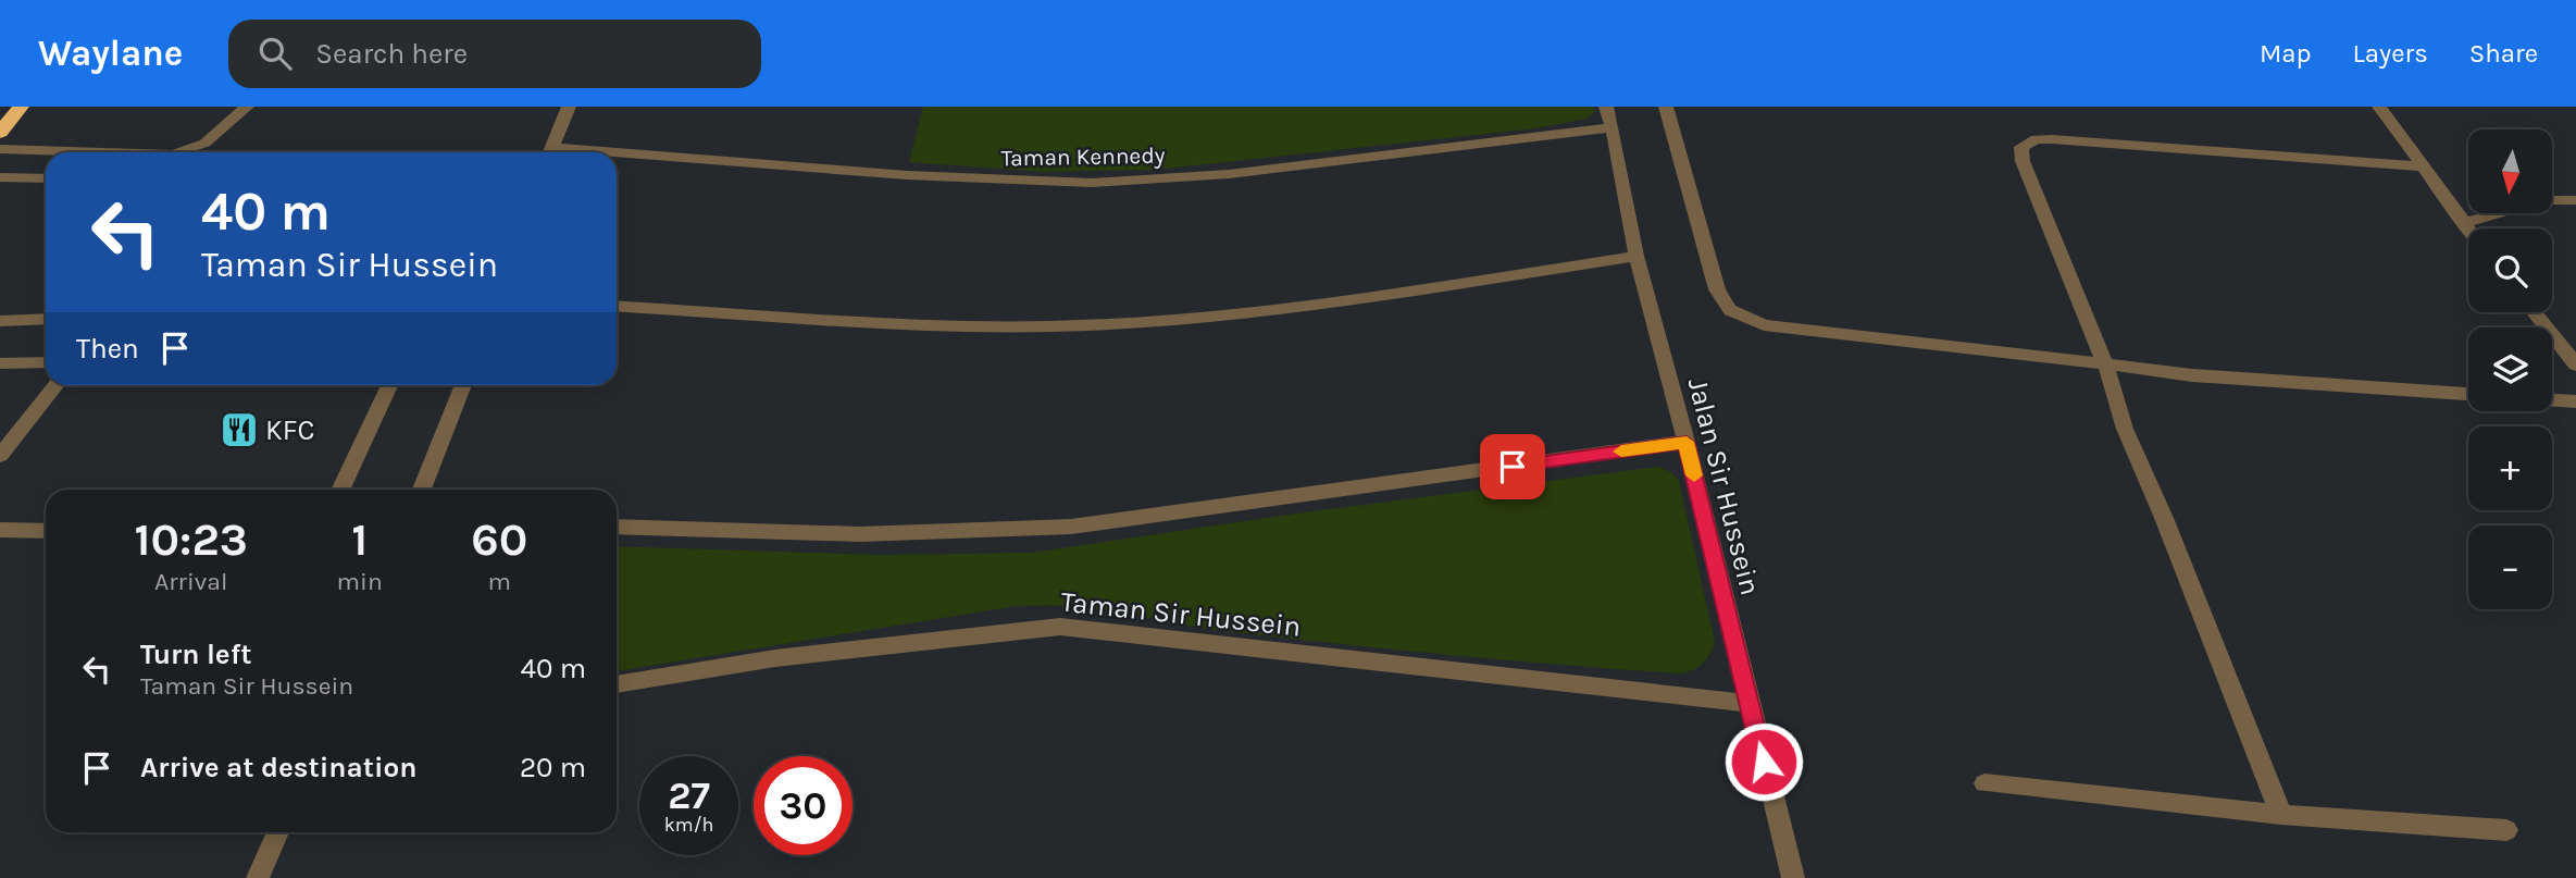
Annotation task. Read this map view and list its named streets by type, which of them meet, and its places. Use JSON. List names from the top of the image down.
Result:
{
  "streets": {
    "street": ["Taman Kennedy", "Jalan Sir Hussein", "Taman Sir Hussein"]
  },
  "crossings": [
    ["Taman Kennedy", "Jalan Sir Hussein"],
    ["Jalan Sir Hussein", "Taman Sir Hussein"]
  ],
  "places": {
    "restaurant": ["KFC"]
  },
  "north": "bottom",
  "page": {
    "header": "Waylane",
    "search": "Search here",
    "nav": ["Map", "Layers", "Share"],
    "map_buttons": ["+", "−"],
    "turn": ["40 m", "Taman Sir Hussein"],
    "then": "Then",
    "eta": [
      "10:23",
      "Arrival",
      "1",
      "min",
      "60",
      "m"
    ],
    "list": [
      {
        "name": "Turn left",
        "note": "Taman Sir Hussein",
        "value": "40 m"
      },
      {
        "name": "Arrive at destination",
        "value": "20 m"
      }
    ],
    "speed": "27 km/h",
    "limit": "30"
  }
}
